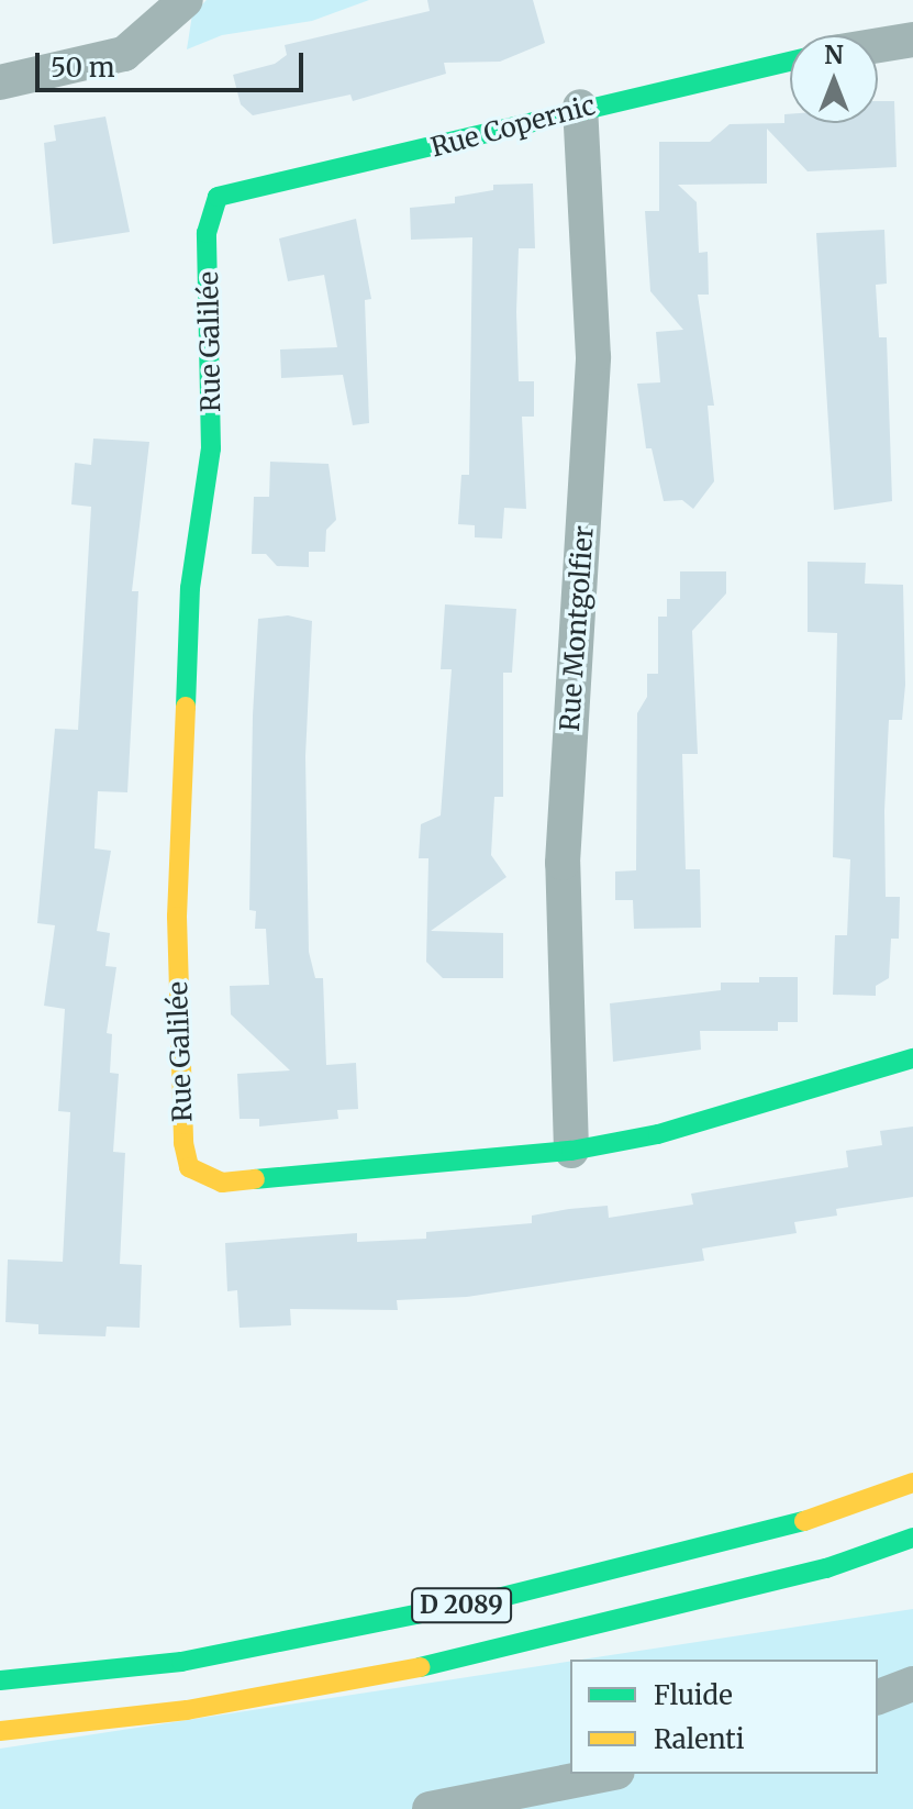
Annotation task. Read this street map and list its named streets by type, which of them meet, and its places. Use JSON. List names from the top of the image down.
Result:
{
  "streets": {
    "main road": ["Rue Copernic", "Rue Galilée", "D 2089"],
    "street": ["Rue Montgolfier"]
  },
  "crossings": [
    ["Rue Copernic", "Rue Galilée"],
    ["Rue Copernic", "Rue Montgolfier"],
    ["Rue Galilée", "Rue Montgolfier"]
  ],
  "legend": ["Fluide", "Ralenti"],
  "scale_bar": "50 m",
  "north": "top"
}
